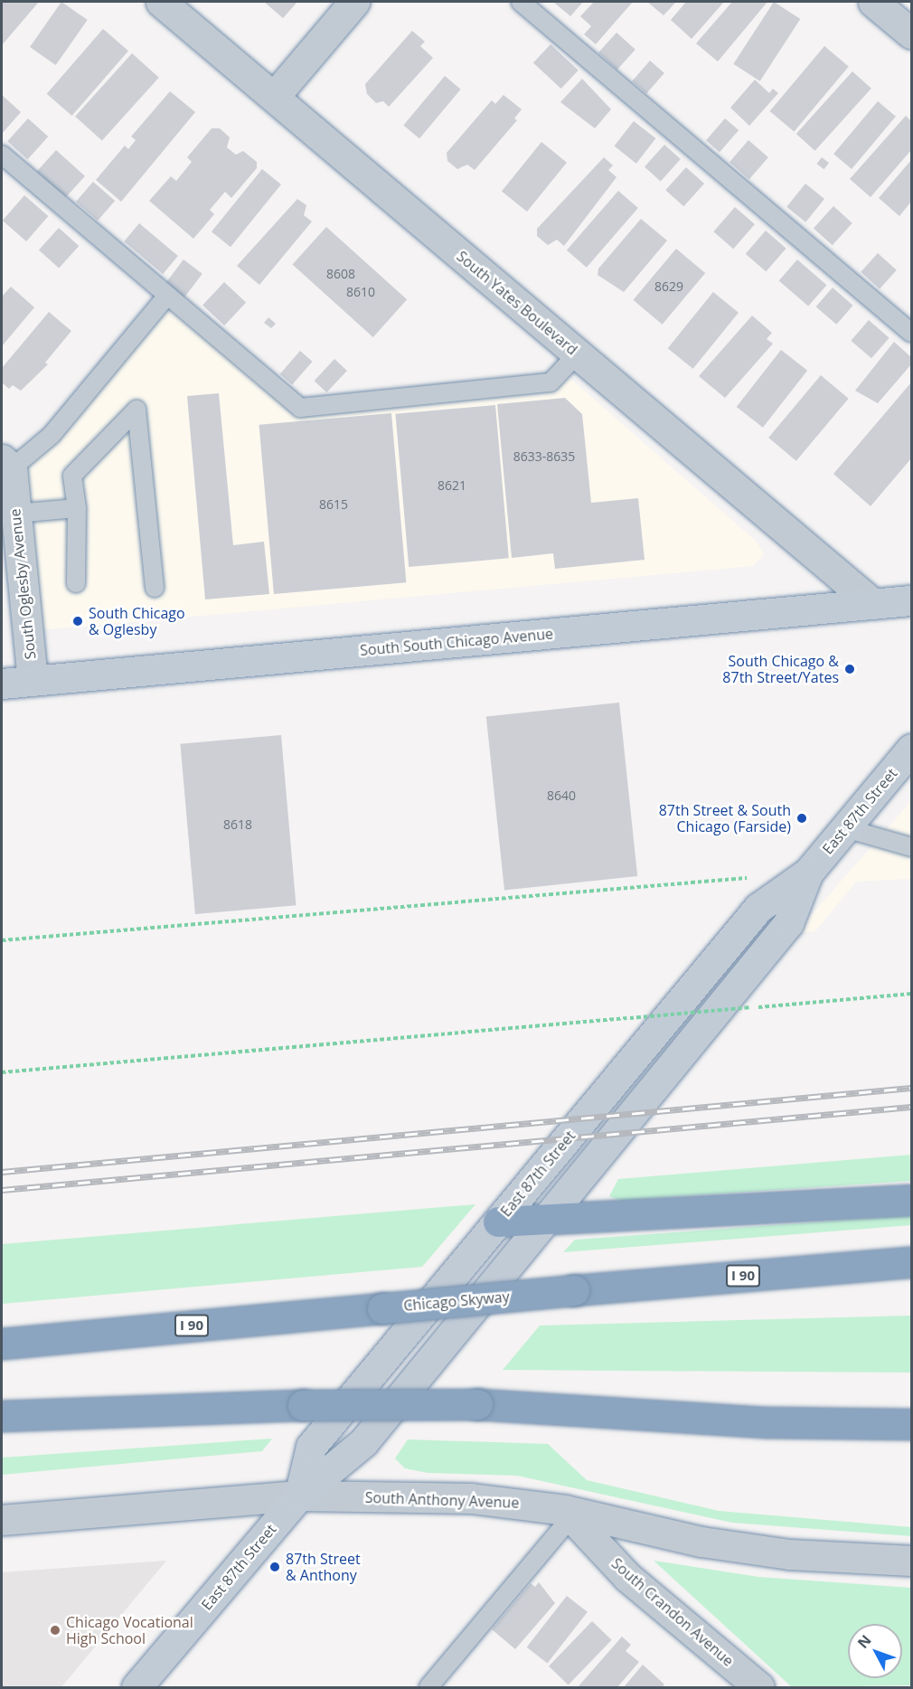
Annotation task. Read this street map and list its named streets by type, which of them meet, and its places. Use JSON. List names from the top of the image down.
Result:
{
  "streets": {
    "highway": ["I 90", "Chicago Skyway"],
    "main road": ["South South Chicago Avenue", "East 87th Street"],
    "street": [
      "South Yates Boulevard",
      "South Oglesby Avenue",
      "South Anthony Avenue",
      "South Crandon Avenue"
    ]
  },
  "crossings": [
    ["South Yates Boulevard", "South South Chicago Avenue"],
    ["South Oglesby Avenue", "South South Chicago Avenue"],
    ["East 87th Street", "South Anthony Avenue"],
    ["South Anthony Avenue", "South Crandon Avenue"]
  ],
  "places": [
    "South Chicago & Oglesby",
    "South Chicago & 87th Street/Yates",
    "87th Street & South Chicago (Farside)",
    "87th Street & Anthony",
    "Chicago Vocational High School"
  ],
  "house_numbers": [
    "8608",
    "8629",
    "8610",
    "8633-8635",
    "8621",
    "8615",
    "8640",
    "8618"
  ],
  "north": "top left"
}
